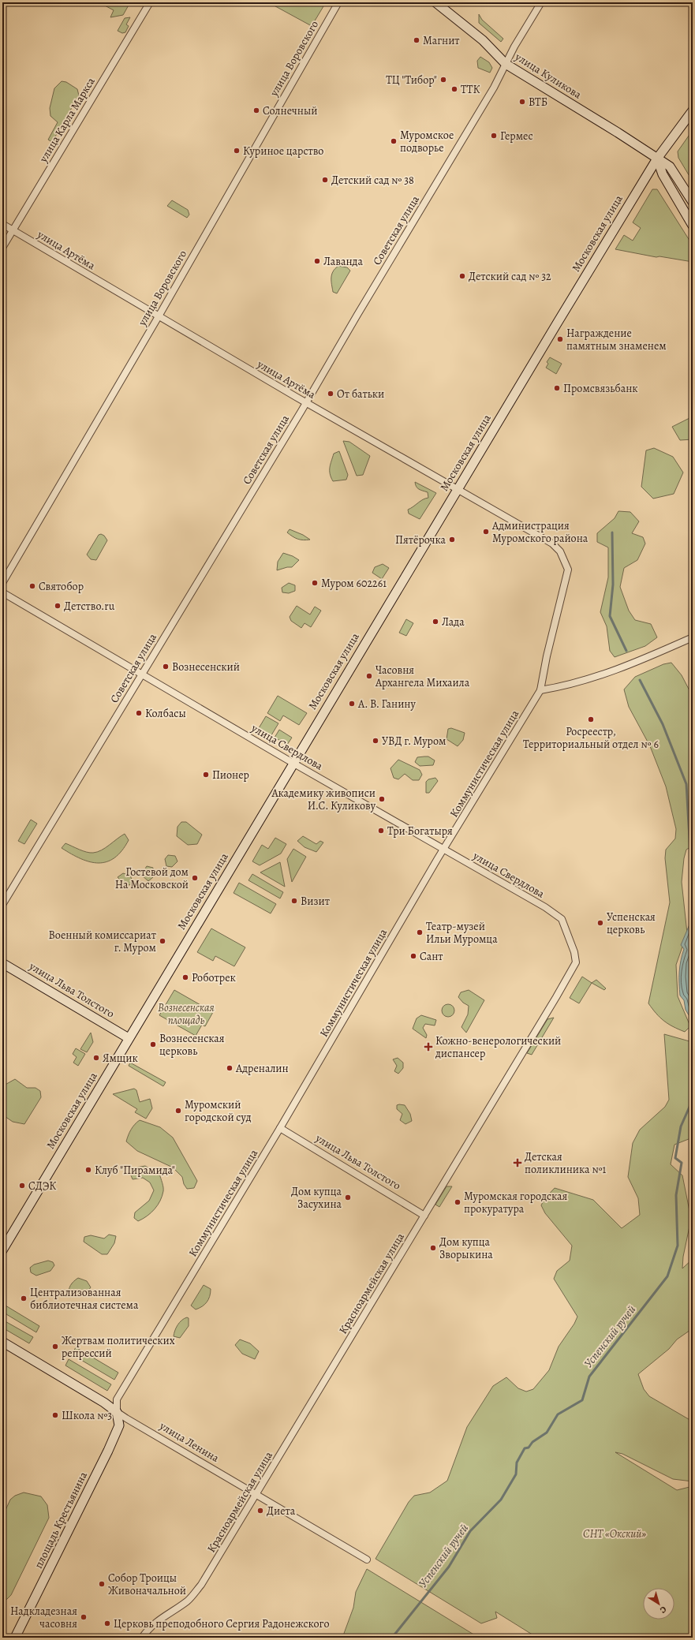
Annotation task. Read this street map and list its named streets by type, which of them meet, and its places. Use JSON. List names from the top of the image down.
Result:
{
  "streets": {
    "street": [
      "улица Воровского",
      "улица Куликова",
      "улица Карла Маркса",
      "Советская улица",
      "Московская улица",
      "улица Артёма",
      "улица Свердлова",
      "Коммунистическая улица",
      "улица Льва Толстого",
      "Красноармейская улица",
      "улица Ленина",
      "площадь Крестьянина"
    ]
  },
  "crossings": [
    ["улица Воровского", "улица Артёма"],
    ["улица Куликова", "Советская улица"],
    ["улица Куликова", "Московская улица"],
    ["улица Карла Маркса", "улица Артёма"],
    ["Советская улица", "улица Артёма"],
    ["Советская улица", "улица Свердлова"],
    ["Московская улица", "улица Артёма"],
    ["Московская улица", "улица Свердлова"],
    ["Московская улица", "улица Льва Толстого"],
    ["улица Артёма", "Коммунистическая улица"],
    ["улица Свердлова", "Коммунистическая улица"],
    ["улица Свердлова", "Красноармейская улица"],
    ["Коммунистическая улица", "улица Льва Толстого"],
    ["Коммунистическая улица", "улица Ленина"],
    ["Коммунистическая улица", "площадь Крестьянина"],
    ["улица Льва Толстого", "Красноармейская улица"],
    ["Красноармейская улица", "улица Ленина"],
    ["улица Ленина", "площадь Крестьянина"]
  ],
  "water": ["Успенский ручей"],
  "parks": ["Вознесенская площадь", "СНТ «Окский»"],
  "places": {
    "other": [
      "Магнит",
      "ТЦ \"Тибор\"",
      "ТТК",
      "ВТБ",
      "Солнечный",
      "Гермес",
      "Муромское подворье",
      "Куриное царство",
      "Детский сад № 38",
      "Лаванда",
      "Детский сад № 32",
      "Награждение памятным знаменем",
      "Промсвязьбанк",
      "От батьки",
      "Администрация Муромского района",
      "Пятёрочка",
      "Муром 602261",
      "Святобор",
      "Детство.ru",
      "Лада",
      "Вознесенский",
      "Часовня Архангела Михаила",
      "А. В. Ганину",
      "Колбасы",
      "Росреестр, Территориальный отдел № 6",
      "УВД г. Муром",
      "Пионер",
      "Академику живописи И.С. Куликову",
      "Три Богатыря",
      "Гостевой дом На Московской",
      "Визит",
      "Успенская церковь",
      "Театр-музей Ильи Муромца",
      "Военный комиссариат г. Муром",
      "Сант",
      "Роботрек",
      "Вознесенская церковь",
      "Ямщик",
      "Адреналин",
      "Муромский городской суд",
      "Клуб \"Пирамида\"",
      "СДЭК",
      "Дом купца Засухина",
      "Муромская городская прокуратура",
      "Дом купца Зворыкина",
      "Централизованная библиотечная система",
      "Жертвам политических репрессий",
      "Школа №3",
      "Диета",
      "Собор Троицы Живоначальной",
      "Надкладезная часовня",
      "Церковь преподобного Сергия Радонежского"
    ],
    "health": ["Кожно-венерологический диспансер", "Детская поликлиника №1"]
  },
  "north": "bottom right"
}
